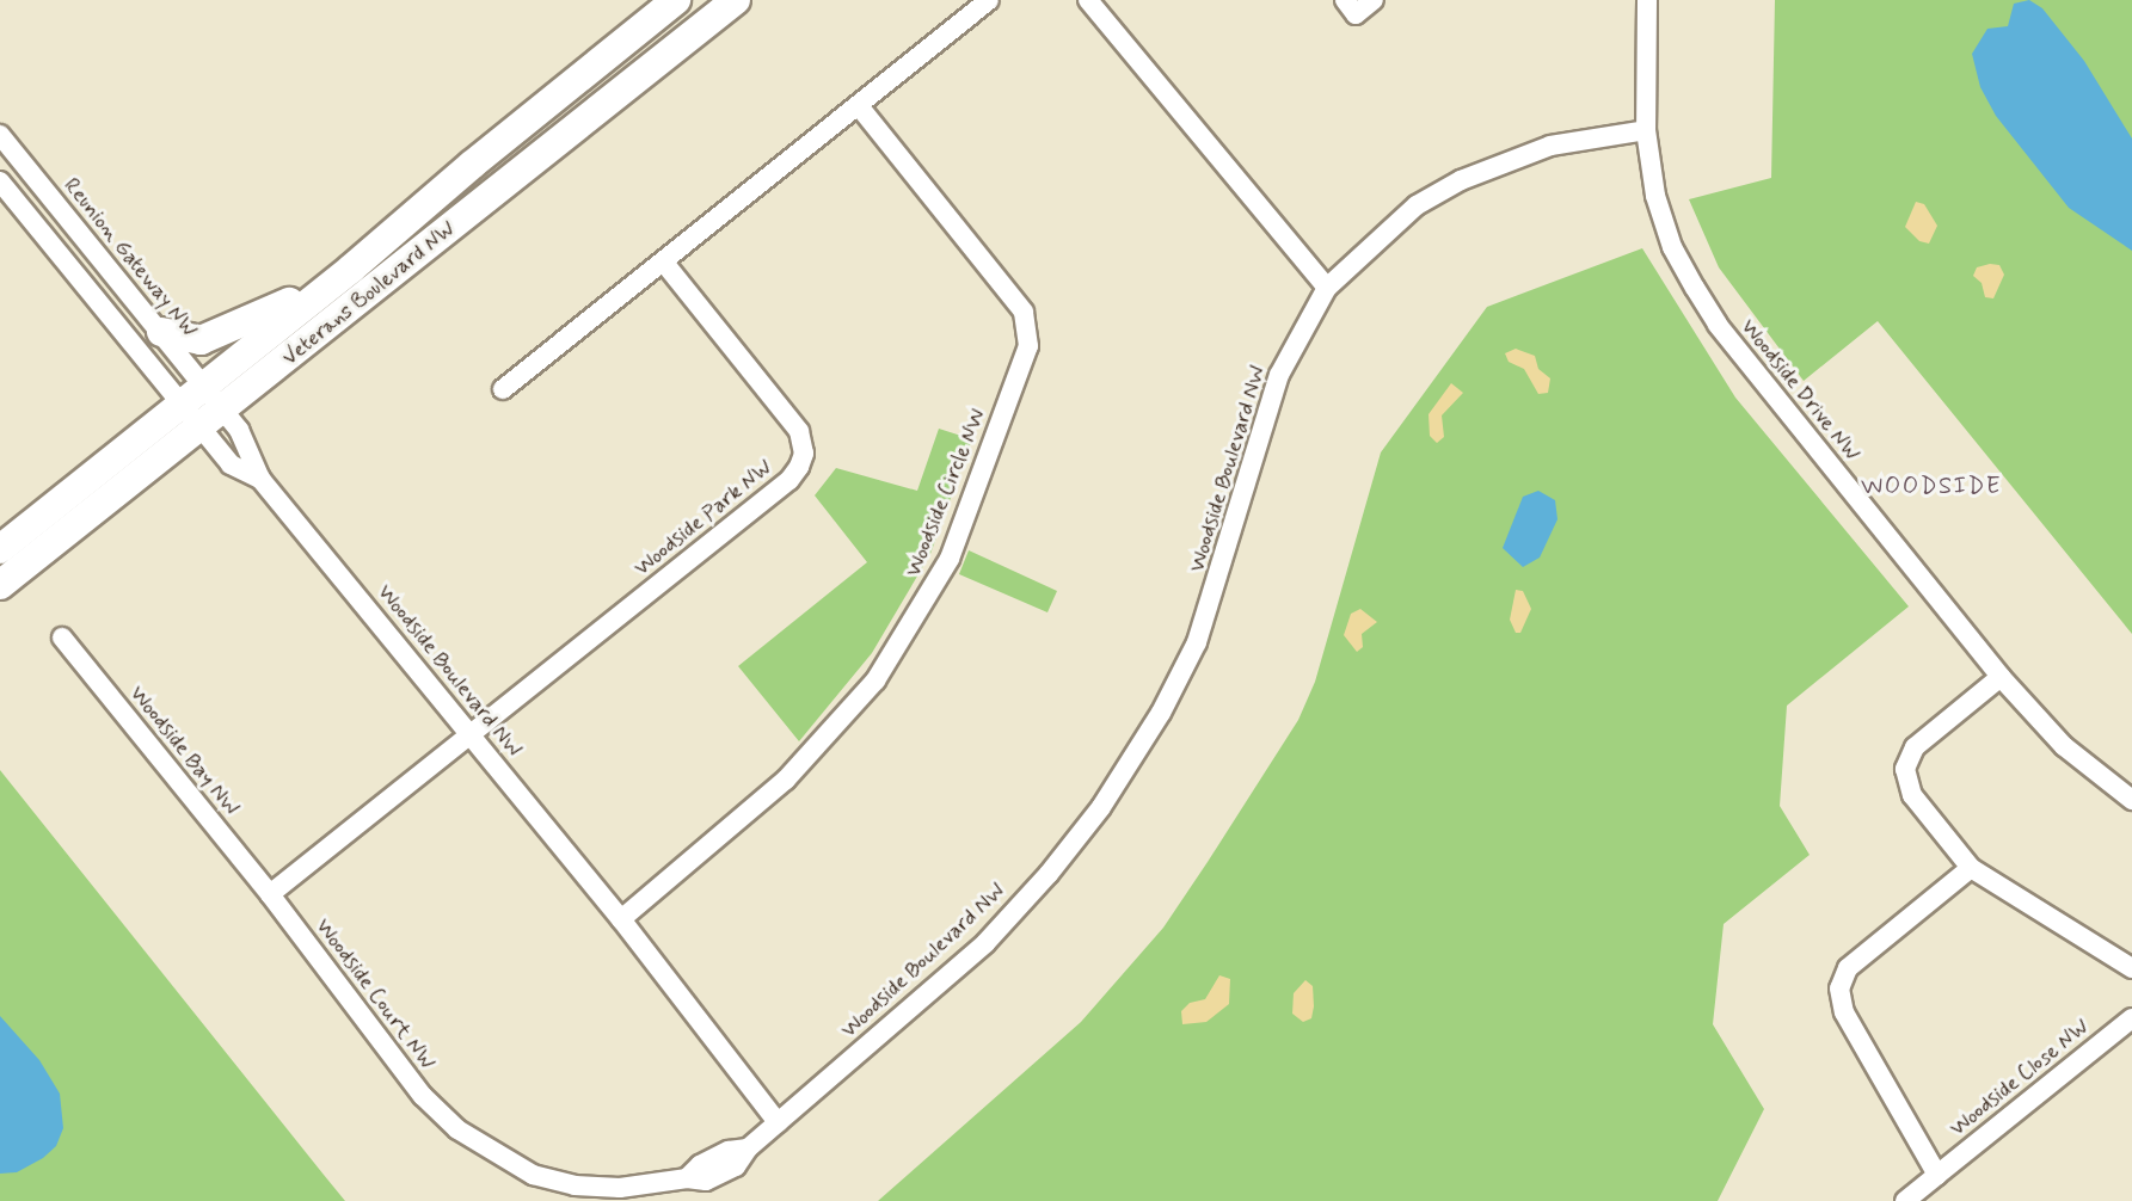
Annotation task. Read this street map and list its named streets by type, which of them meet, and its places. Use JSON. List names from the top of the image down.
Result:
{
  "streets": {
    "main road": ["Veterans Boulevard NW"],
    "street": [
      "Reunion Gateway NW",
      "Woodside Drive NW",
      "Woodside Boulevard NW",
      "Woodside Circle NW",
      "Woodside Park NW",
      "Woodside Bay NW",
      "Woodside Court NW",
      "Woodside Close NW"
    ]
  },
  "crossings": [
    ["Reunion Gateway NW", "Veterans Boulevard NW"],
    ["Reunion Gateway NW", "Woodside Boulevard NW"],
    ["Veterans Boulevard NW", "Woodside Boulevard NW"],
    ["Woodside Drive NW", "Woodside Boulevard NW"],
    ["Woodside Boulevard NW", "Woodside Circle NW"],
    ["Woodside Boulevard NW", "Woodside Park NW"],
    ["Woodside Boulevard NW", "Woodside Court NW"],
    ["Woodside Bay NW", "Woodside Court NW"]
  ],
  "districts": ["WOODSIDE"]
}
